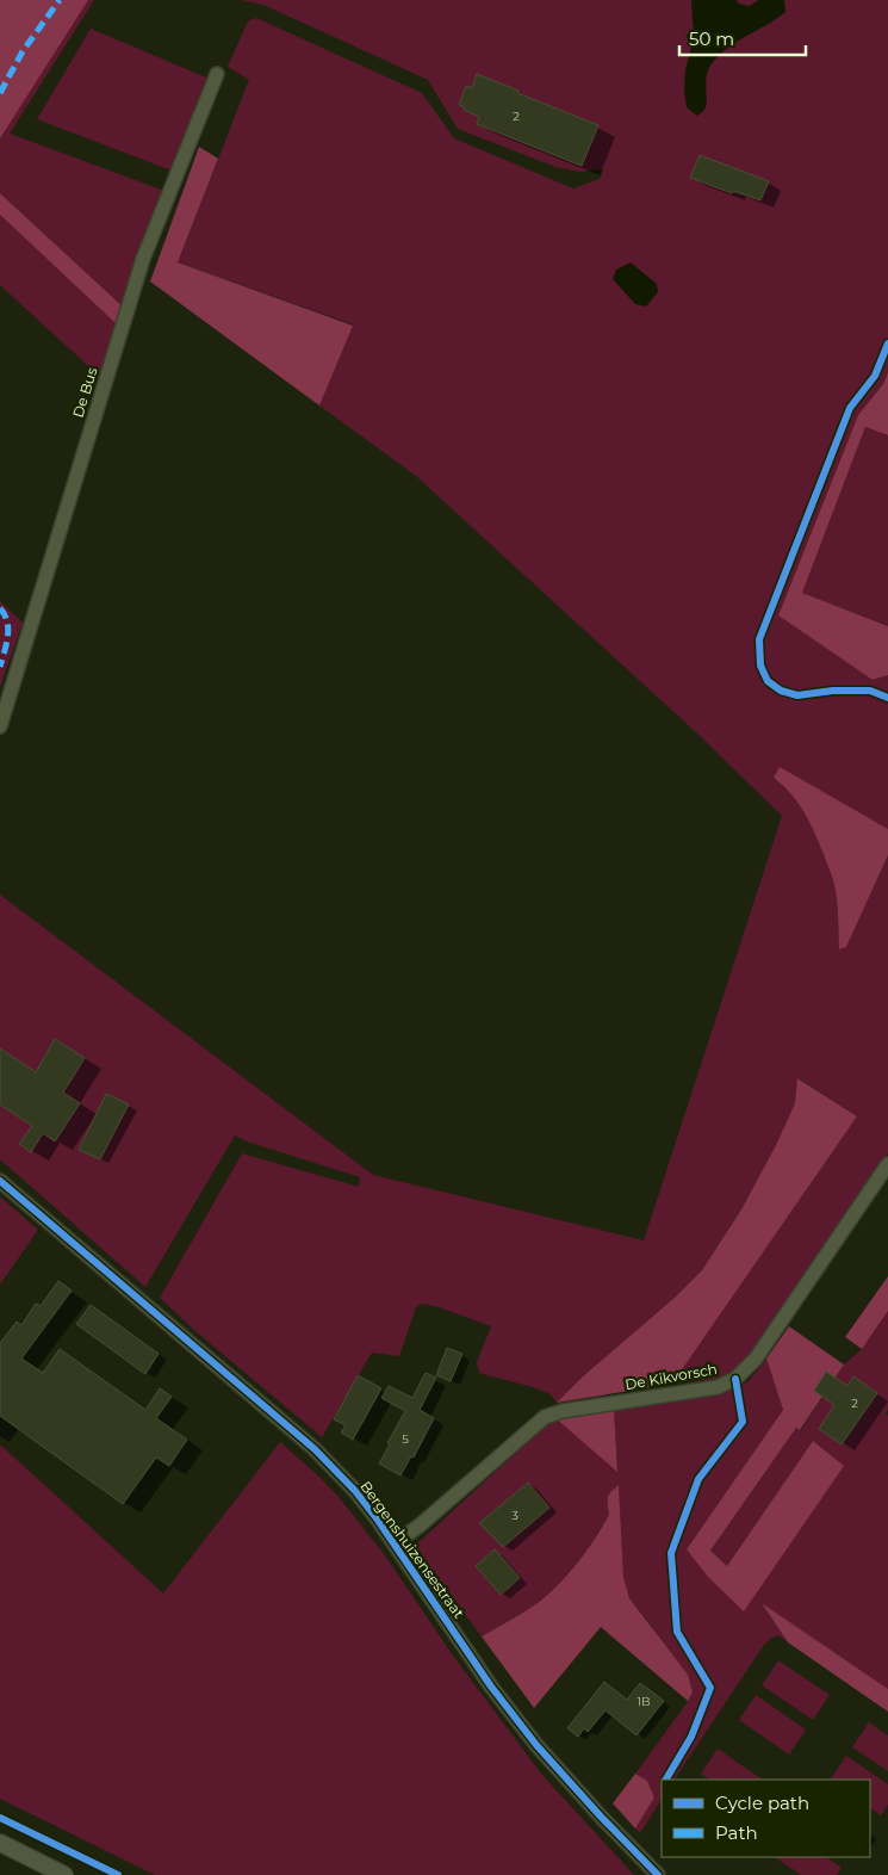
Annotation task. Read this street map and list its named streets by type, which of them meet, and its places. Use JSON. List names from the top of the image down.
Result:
{
  "streets": {
    "street": ["De Bus", "De Kikvorsch", "Bergenshuizensestraat"]
  },
  "crossings": [
    ["De Kikvorsch", "Bergenshuizensestraat"]
  ],
  "house_numbers": [
    "2",
    "2",
    "5",
    "3",
    "1B"
  ],
  "legend": ["Cycle path", "Path"],
  "scale_bar": "50 m"
}
